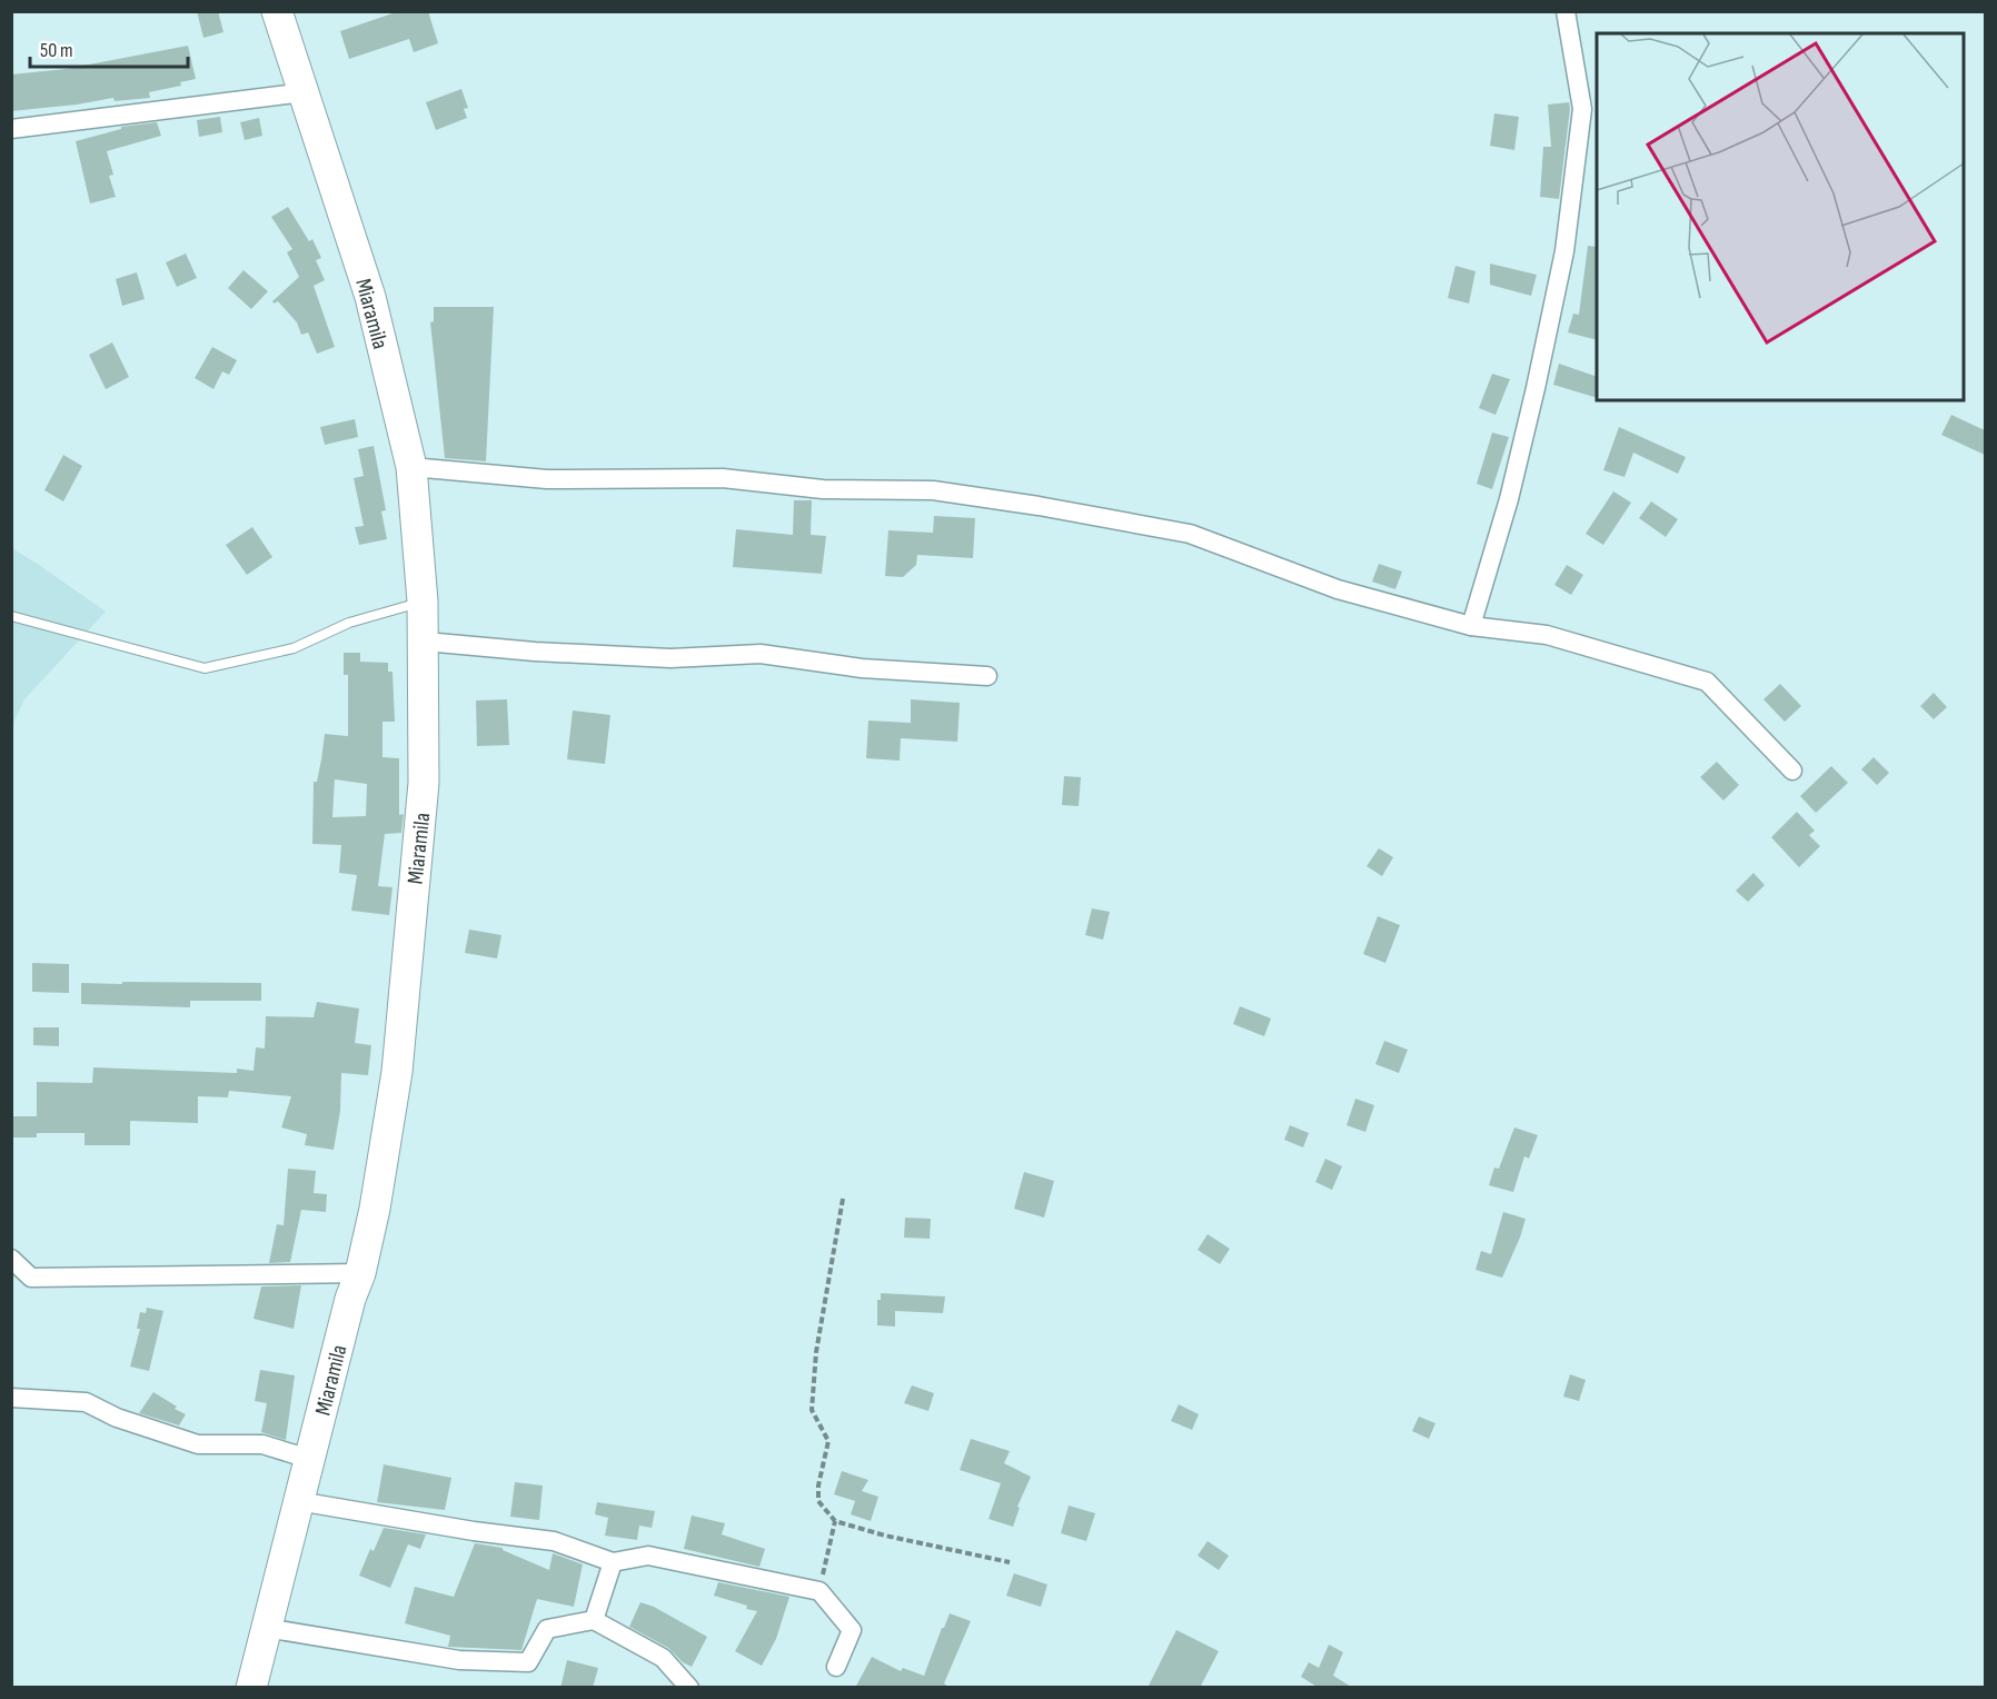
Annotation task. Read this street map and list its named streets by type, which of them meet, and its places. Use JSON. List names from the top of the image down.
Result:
{
  "streets": {
    "main road": ["Miaramila"]
  },
  "scale_bar": "50 m"
}
